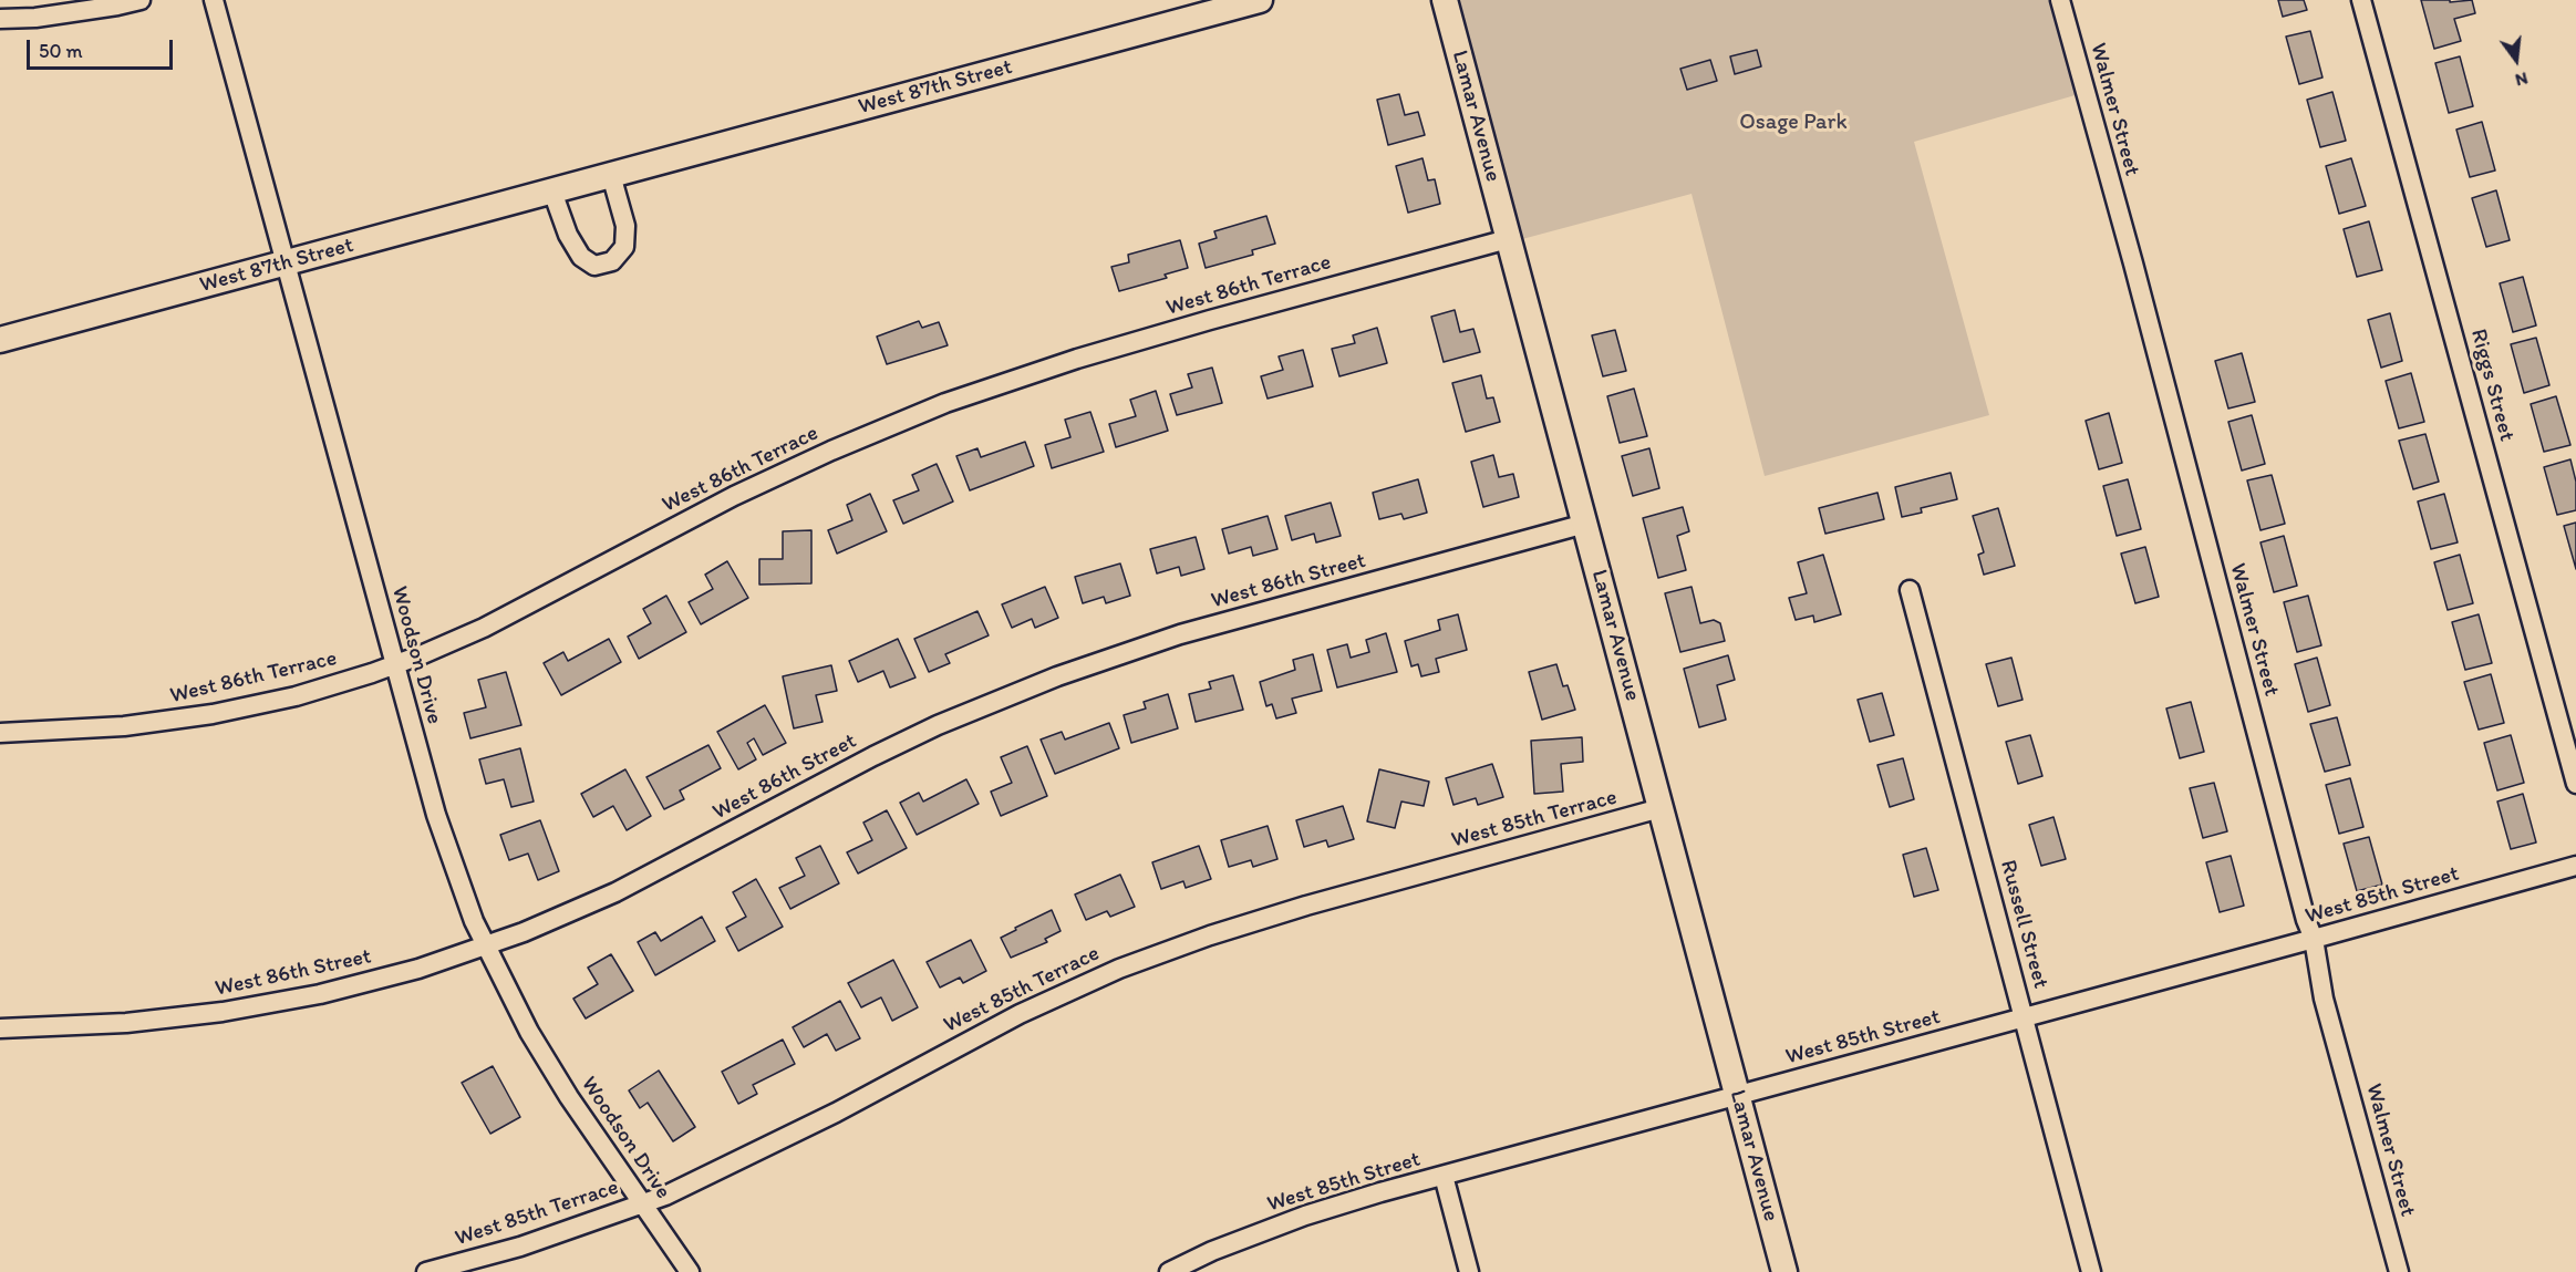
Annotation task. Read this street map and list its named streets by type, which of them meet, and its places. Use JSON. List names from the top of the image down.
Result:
{
  "streets": {
    "street": [
      "West 87th Street",
      "Walmer Street",
      "Lamar Avenue",
      "West 86th Terrace",
      "Riggs Street",
      "West 86th Street",
      "Woodson Drive",
      "West 85th Terrace",
      "West 85th Street",
      "Russell Street"
    ]
  },
  "crossings": [
    ["West 87th Street", "Woodson Drive"],
    ["Walmer Street", "West 85th Street"],
    ["Lamar Avenue", "West 86th Terrace"],
    ["Lamar Avenue", "West 86th Street"],
    ["Lamar Avenue", "West 85th Terrace"],
    ["Lamar Avenue", "West 85th Street"],
    ["West 86th Terrace", "Woodson Drive"],
    ["West 86th Street", "Woodson Drive"],
    ["Woodson Drive", "West 85th Terrace"],
    ["West 85th Street", "Russell Street"]
  ],
  "parks": ["Osage Park"],
  "scale_bar": "50 m",
  "north": "bottom"
}
